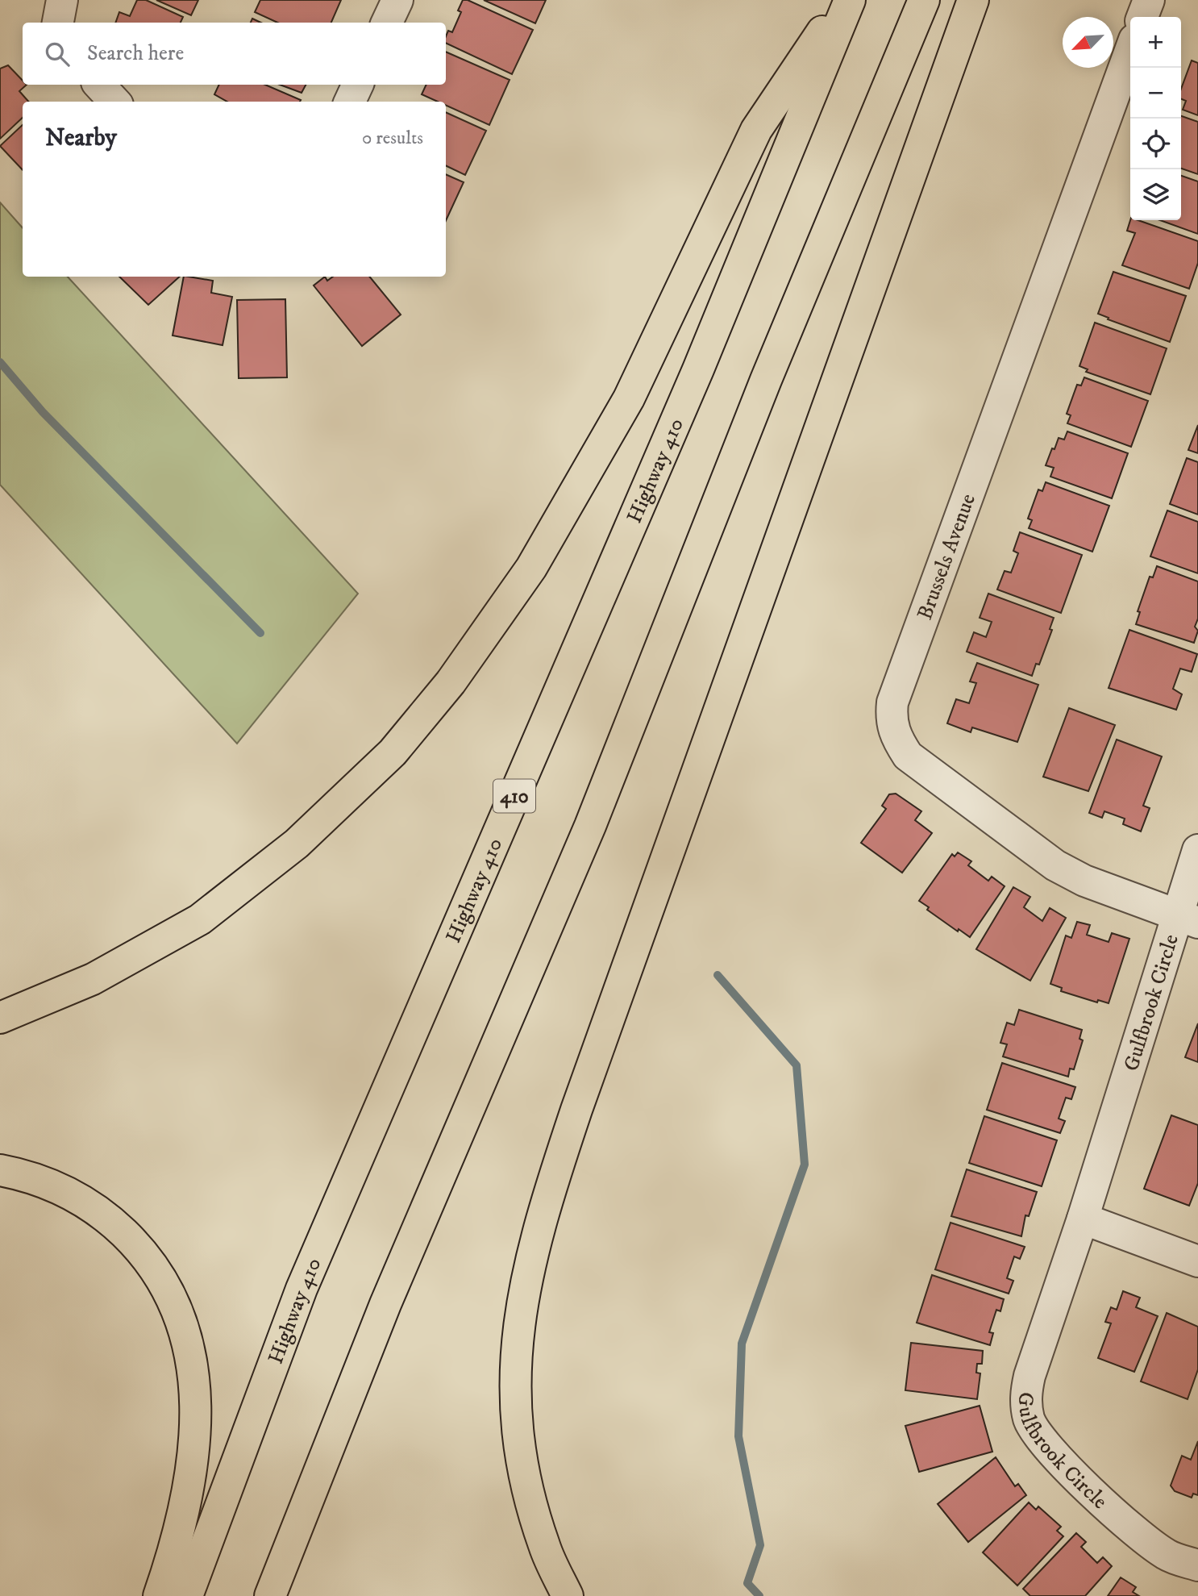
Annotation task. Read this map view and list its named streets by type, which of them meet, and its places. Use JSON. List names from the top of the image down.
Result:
{
  "streets": {
    "highway": ["Highway 410", "410"],
    "street": ["Brussels Avenue", "Gulfbrook Circle"]
  },
  "crossings": [
    ["Brussels Avenue", "Gulfbrook Circle"]
  ],
  "north": "bottom left",
  "page": {
    "map_buttons": ["+", "−"],
    "search": "Search here",
    "heading": ["Nearby", "0 results"]
  }
}
